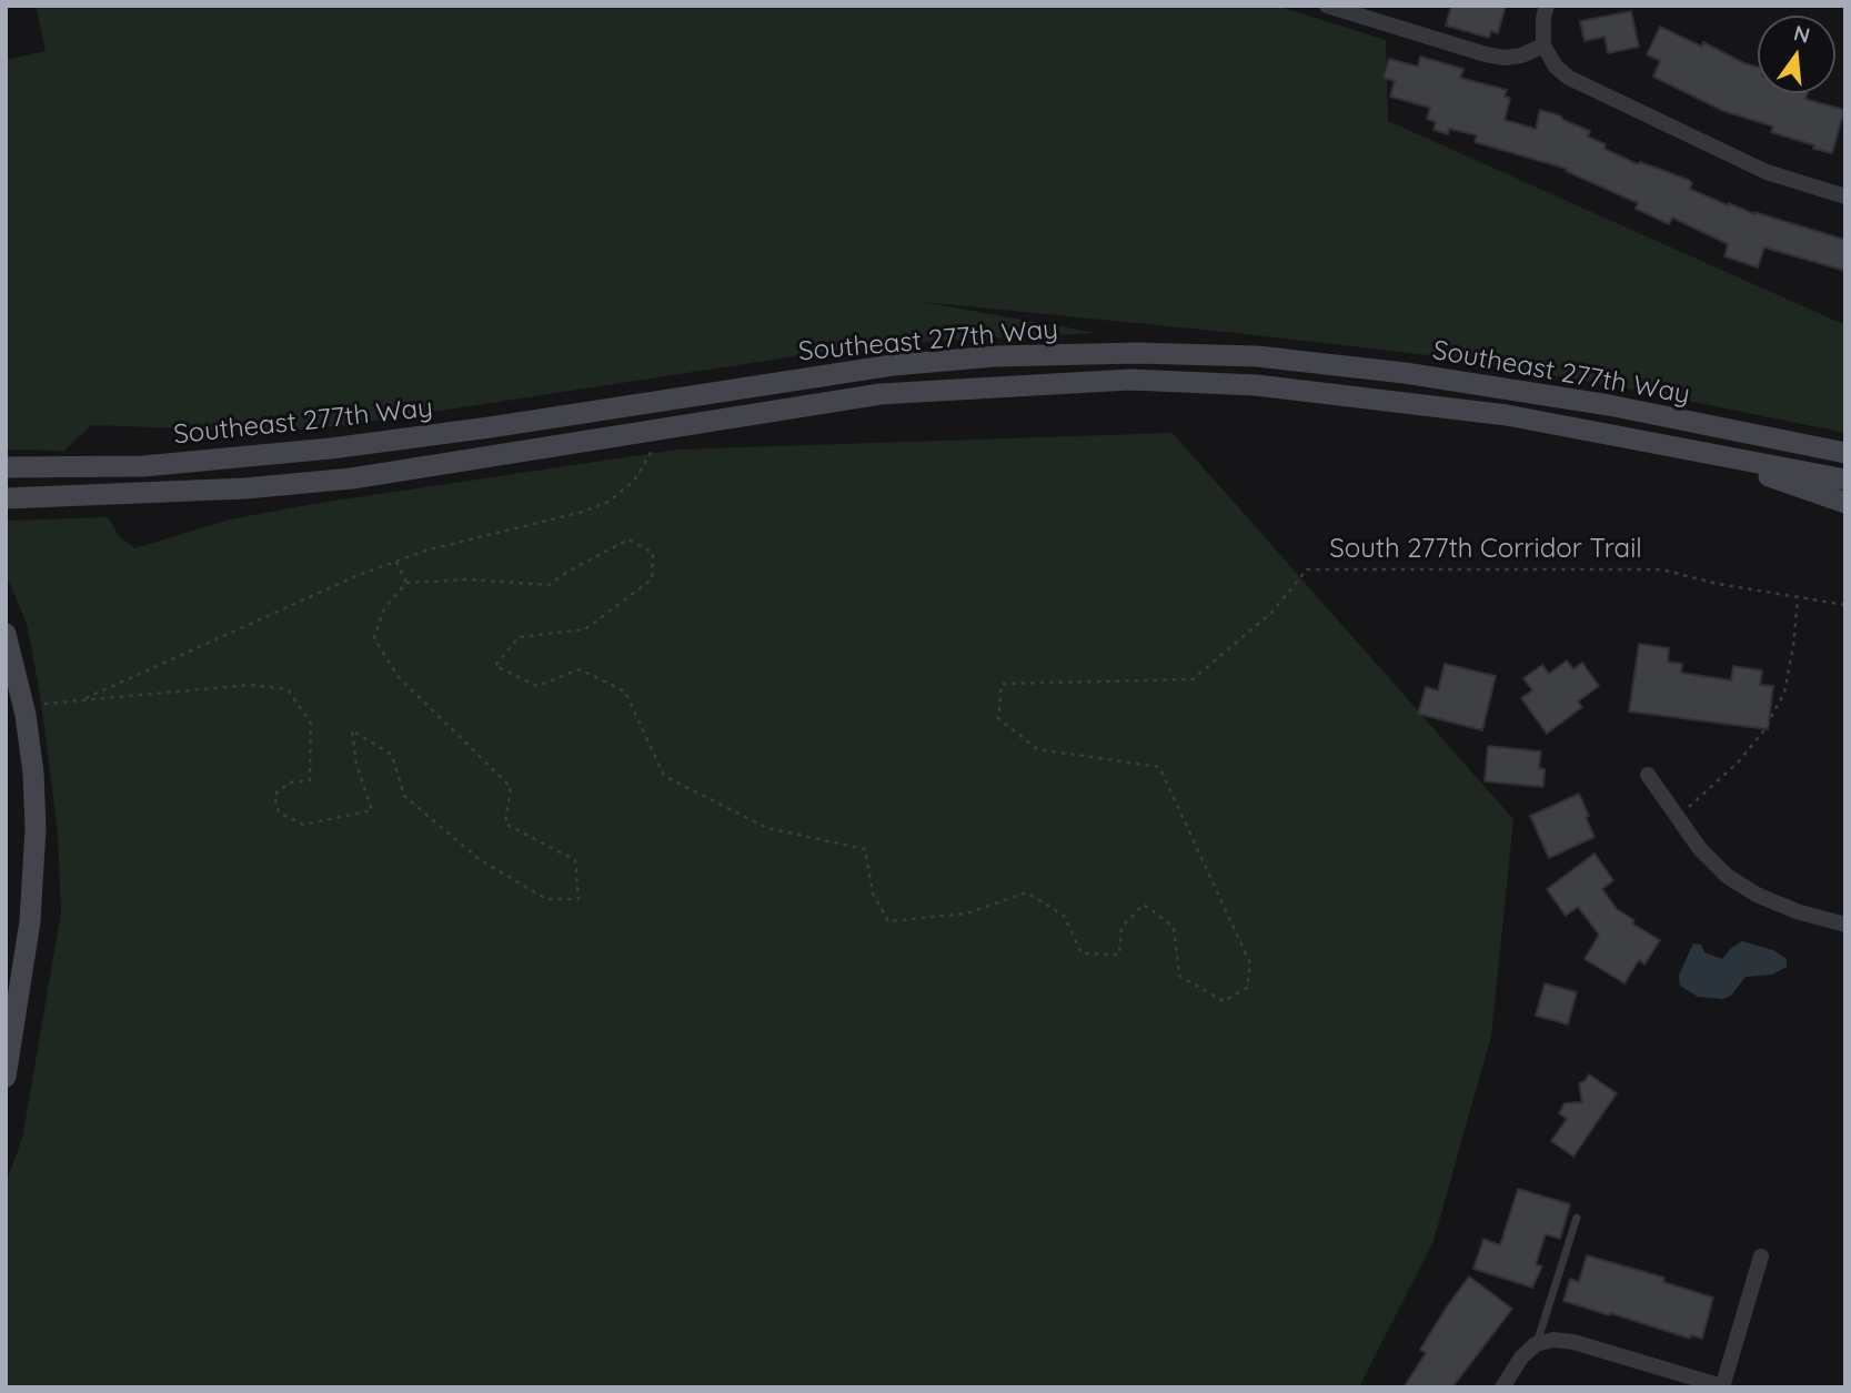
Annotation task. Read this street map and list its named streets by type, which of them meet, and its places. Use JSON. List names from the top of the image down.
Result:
{
  "streets": {
    "main road": ["Southeast 277th Way"],
    "path": ["South 277th Corridor Trail"]
  },
  "north": "top"
}
